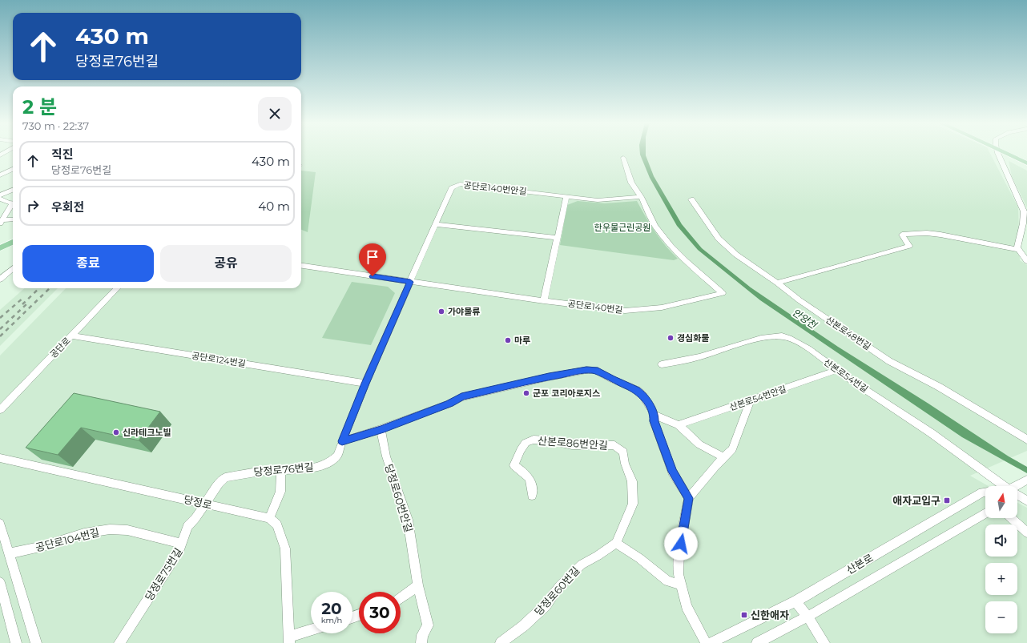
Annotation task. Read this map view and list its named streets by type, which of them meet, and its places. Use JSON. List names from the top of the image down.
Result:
{
  "streets": {
    "street": [
      "공단로140번안길",
      "공단로140번길",
      "산본로48번길",
      "공단로",
      "공단로124번길",
      "산본로54번길",
      "산본로54번안길",
      "산본로86번안길",
      "당정로76번길",
      "당정로60번안길",
      "당정로",
      "공단로104번길",
      "산본로",
      "당정로75번길",
      "당정로60번길"
    ]
  },
  "crossings": [
    ["공단로140번안길", "공단로140번길"],
    ["공단로140번안길", "공단로124번길"],
    ["공단로140번안길", "당정로76번길"],
    ["공단로", "공단로124번길"],
    ["공단로124번길", "당정로76번길"],
    ["산본로54번길", "산본로54번안길"],
    ["산본로86번안길", "당정로60번길"],
    ["당정로76번길", "당정로"],
    ["당정로76번길", "당정로75번길"],
    ["당정로", "당정로75번길"],
    ["공단로104번길", "당정로75번길"]
  ],
  "water": ["안양천"],
  "parks": ["한우물근린공원"],
  "places": {
    "other": [
      "가야물류",
      "경심화물",
      "마루",
      "군포 코리아로지스",
      "신라테크노빌"
    ],
    "transit": ["애자교입구", "신한애자"]
  },
  "north": "top",
  "page": {
    "turn": ["430 m", "당정로76번길"],
    "heading": ["2 분", "730 m · 22:37"],
    "list": [
      {
        "name": "직진",
        "note": "당정로76번길",
        "value": "430 m"
      },
      {
        "name": "우회전",
        "value": "40 m"
      }
    ],
    "buttons": ["종료", "공유"],
    "map_buttons": ["+", "−"],
    "speed": "20 km/h",
    "limit": "30"
  }
}
